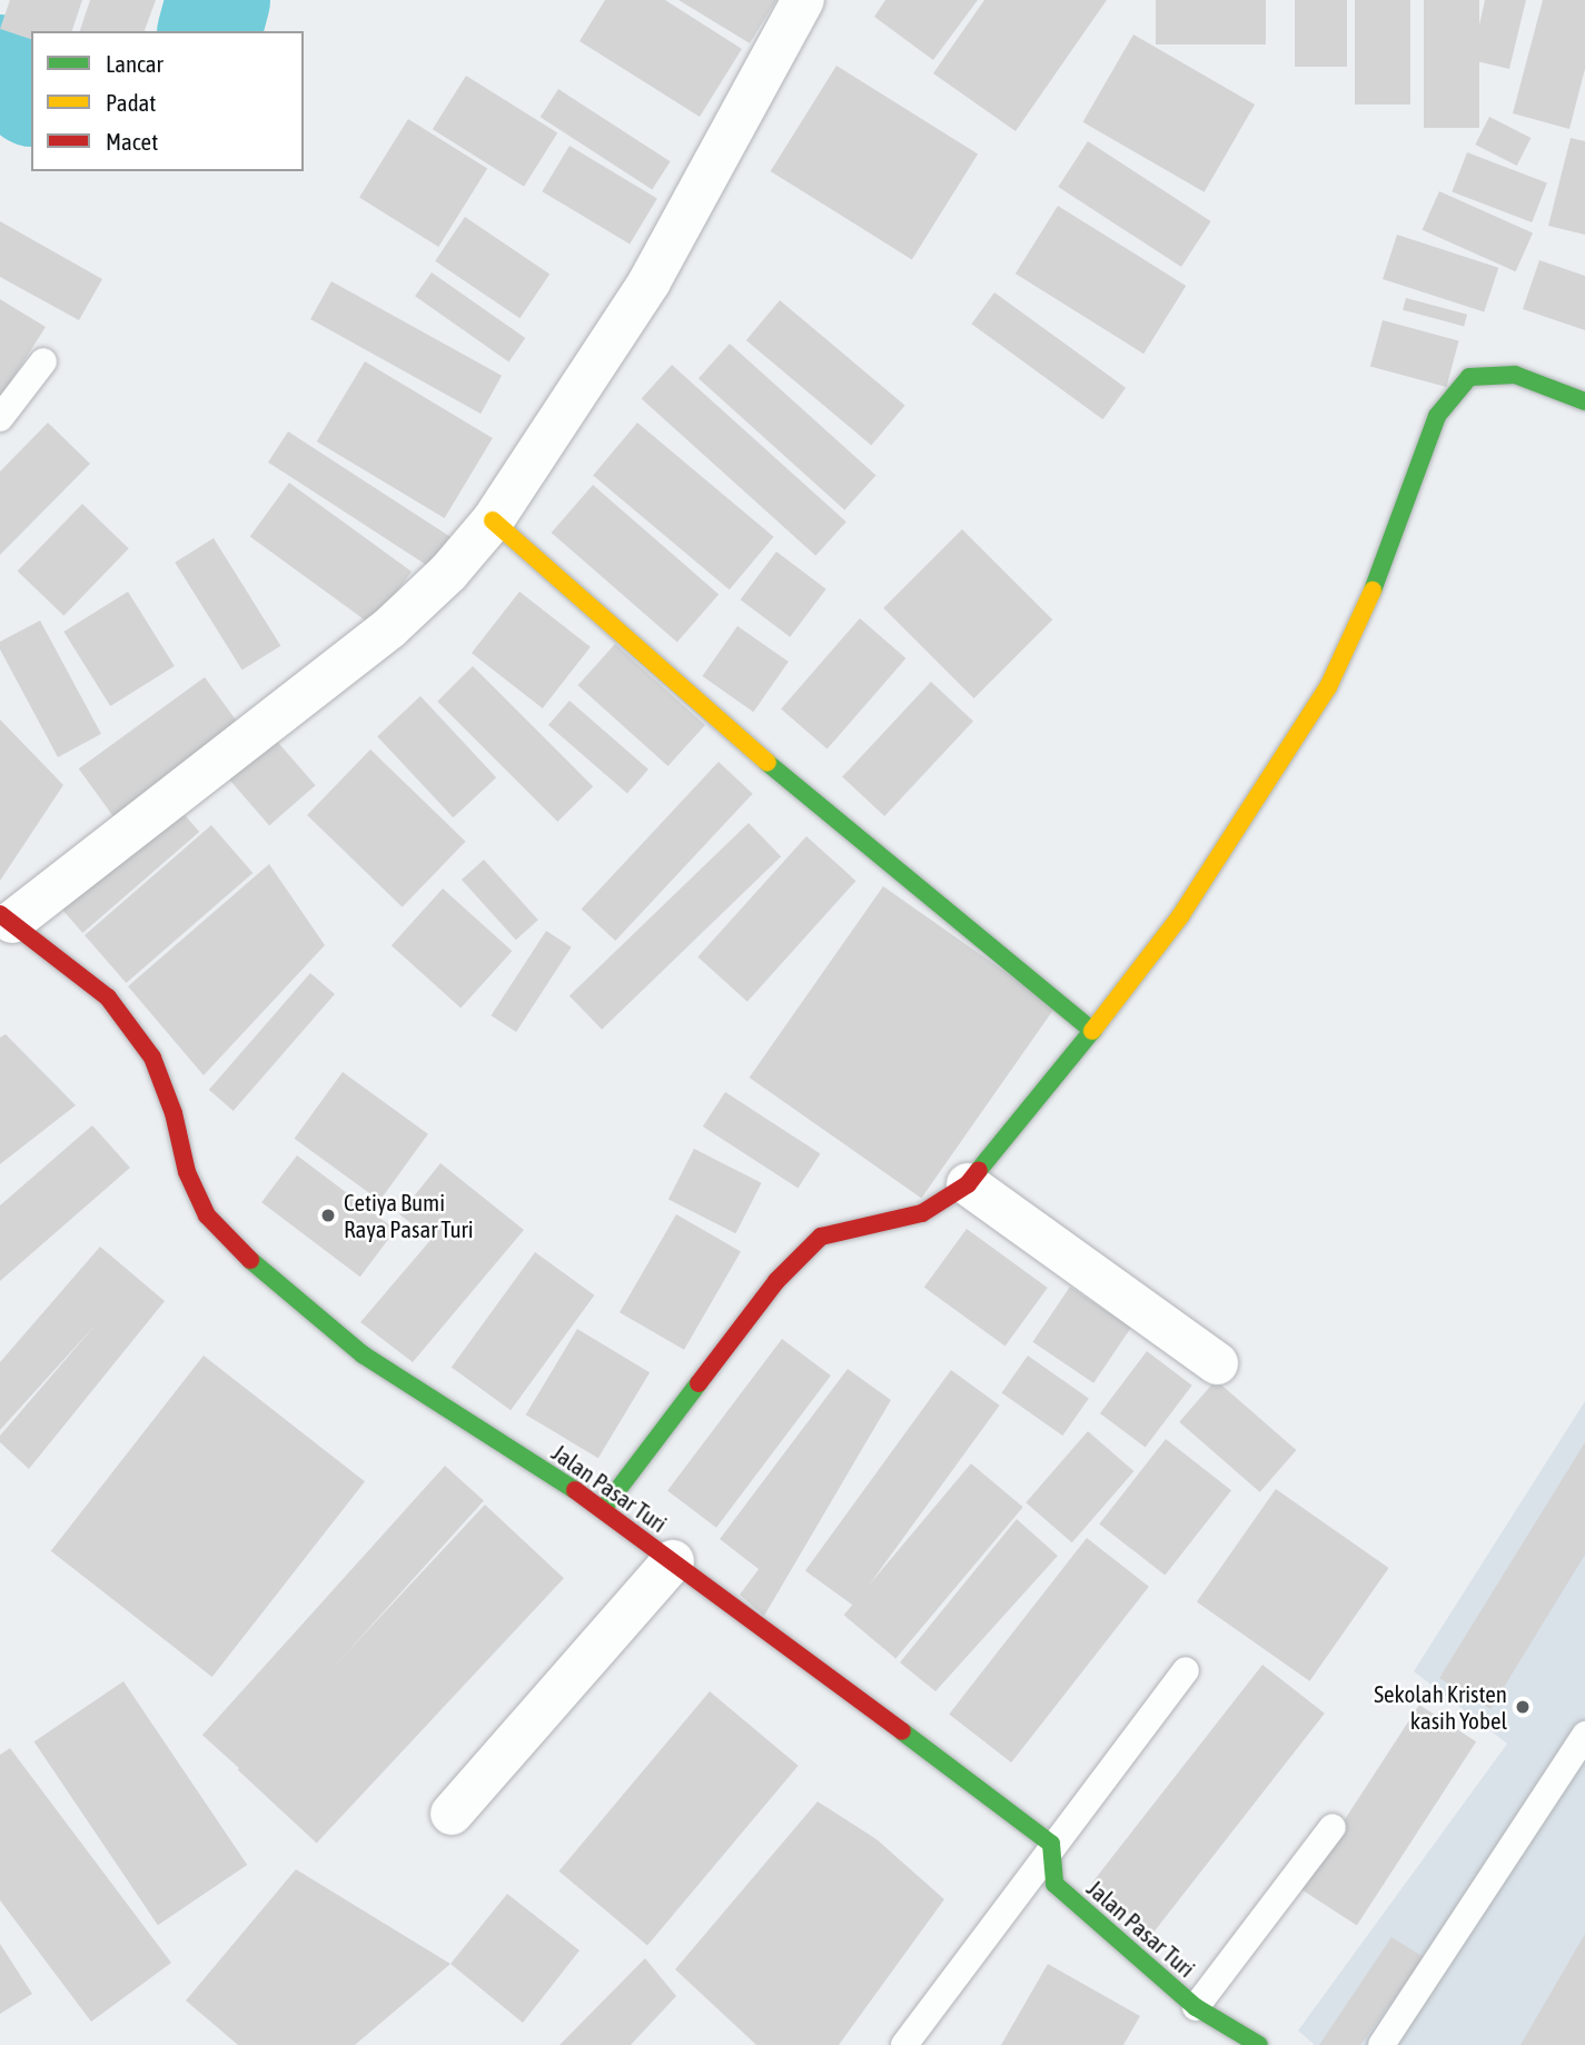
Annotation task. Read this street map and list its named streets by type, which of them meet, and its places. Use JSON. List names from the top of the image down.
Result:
{
  "streets": {
    "street": ["Jalan Pasar Turi"]
  },
  "places": ["Cetiya Bumi Raya Pasar Turi", "Sekolah Kristen kasih Yobel"],
  "legend": ["Lancar", "Padat", "Macet"]
}
